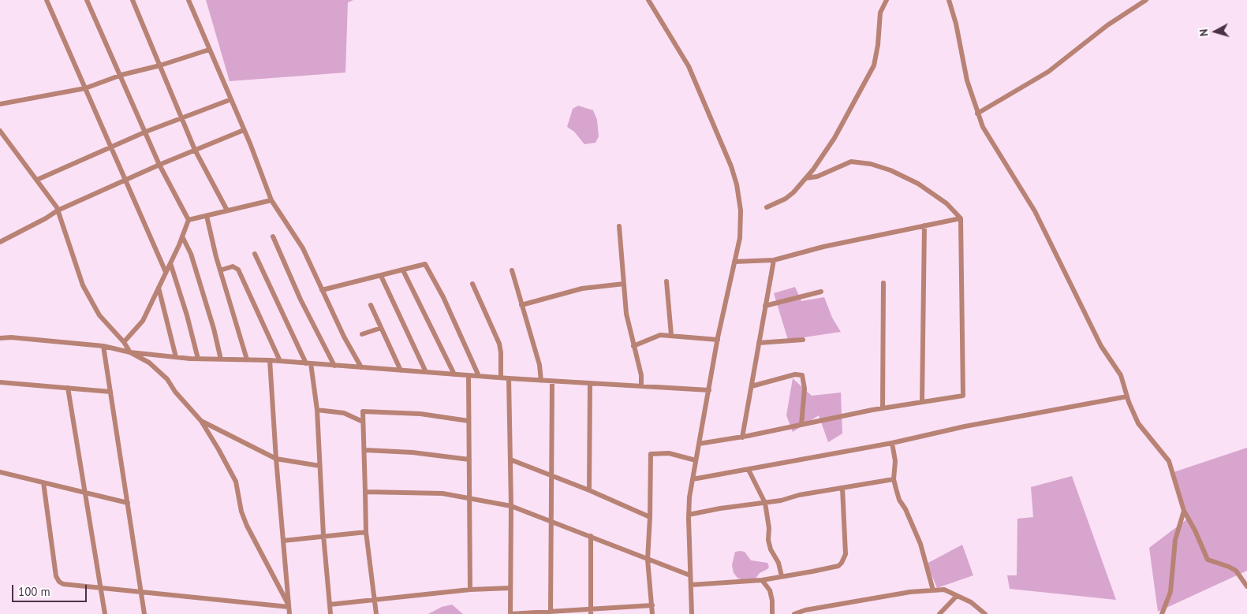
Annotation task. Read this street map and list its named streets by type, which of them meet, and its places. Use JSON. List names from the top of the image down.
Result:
{
  "scale_bar": "100 m",
  "north": "left"
}
